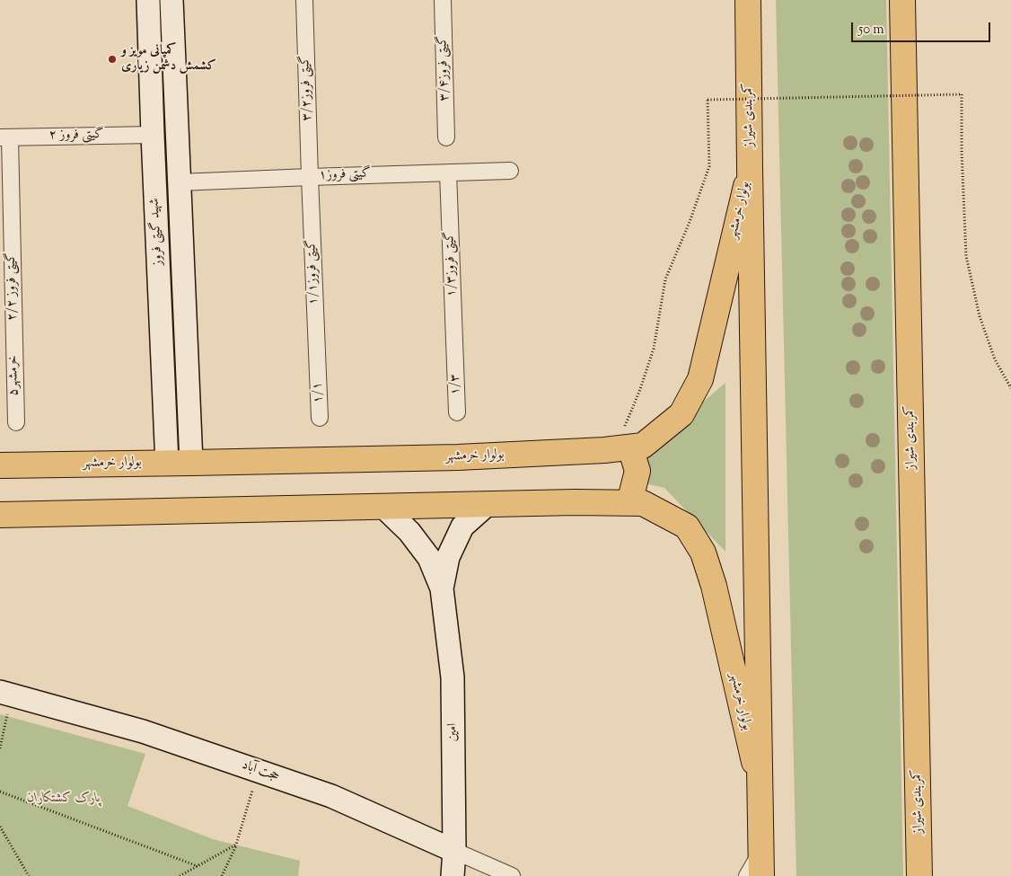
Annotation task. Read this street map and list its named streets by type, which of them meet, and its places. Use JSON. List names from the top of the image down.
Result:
{
  "streets": {
    "main road": ["کمربندی شیراز", "بولوار خرمشهر"],
    "street": [
      "۳/۴گیتی فروز",
      "۳/۲گیتی فروز",
      "گیتی فروز ۲",
      "۱گیتی فروز",
      "شهید گیتی فروز",
      "۱/۳گیتی فروز",
      "۱/۱گیتی فروز",
      "گیتی فروز ۲/۲",
      "خرمشهر۵",
      "۱/۳",
      "۱/۱",
      "امین",
      "حجت آباد"
    ]
  },
  "crossings": [
    ["۳/۲گیتی فروز", "۱گیتی فروز"],
    ["۳/۲گیتی فروز", "۱/۱گیتی فروز"],
    ["کمربندی شیراز", "بولوار خرمشهر"],
    ["گیتی فروز ۲", "شهید گیتی فروز"],
    ["گیتی فروز ۲", "گیتی فروز ۲/۲"],
    ["۱گیتی فروز", "شهید گیتی فروز"],
    ["۱گیتی فروز", "۱/۳گیتی فروز"],
    ["۱گیتی فروز", "۱/۱گیتی فروز"],
    ["بولوار خرمشهر", "شهید گیتی فروز"],
    ["۱/۳گیتی فروز", "۱/۳"],
    ["۱/۱گیتی فروز", "۱/۱"],
    ["گیتی فروز ۲/۲", "خرمشهر۵"],
    ["امین", "حجت آباد"]
  ],
  "parks": ["پارک کشتکاران"],
  "places": ["کمپانی مویز و کشمش دشمن زیاری"],
  "scale_bar": "50 m"
}
